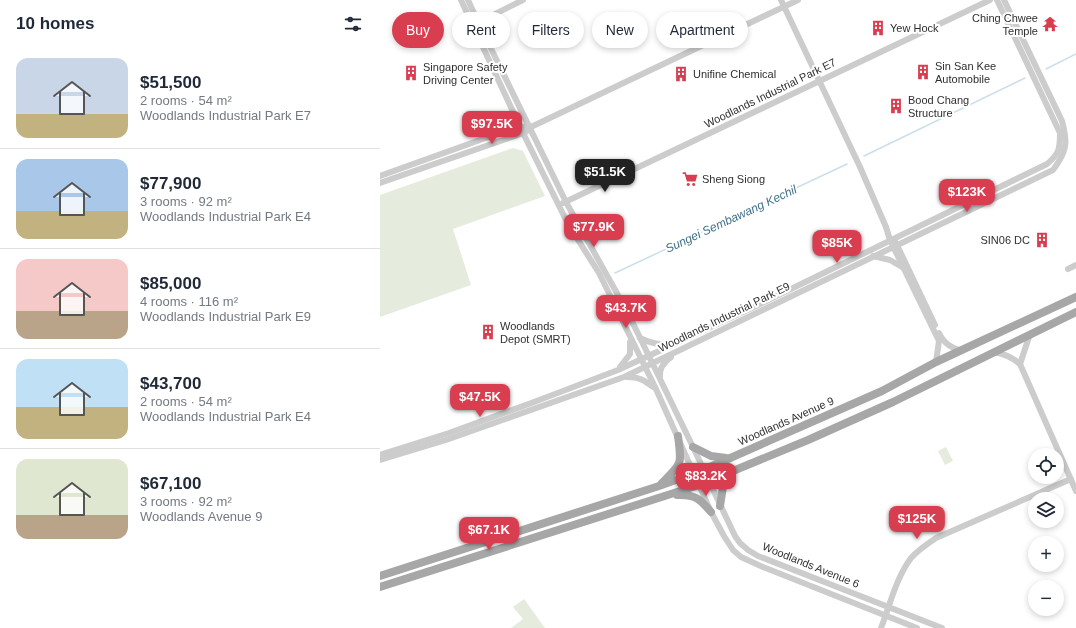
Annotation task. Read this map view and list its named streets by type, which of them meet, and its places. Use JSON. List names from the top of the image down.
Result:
{
  "streets": {
    "main road": ["Woodlands Avenue 9"],
    "street": ["Woodlands Industrial Park E7", "Woodlands Industrial Park E9", "Woodlands Avenue 6"]
  },
  "crossings": [
    ["Woodlands Industrial Park E7", "Woodlands Avenue 6"],
    ["Woodlands Industrial Park E9", "Woodlands Avenue 6"],
    ["Woodlands Avenue 9", "Woodlands Avenue 6"]
  ],
  "water": ["Sungei Sembawang Kechil"],
  "places": {
    "temple": ["Ching Chwee Temple"],
    "building": [
      "Yew Hock",
      "Sin San Kee Automobile",
      "Singapore Safety Driving Center",
      "Unifine Chemical",
      "Bood Chang Structure",
      "SIN06 DC",
      "Woodlands Depot (SMRT)"
    ],
    "supermarket": ["Sheng Siong"]
  },
  "page": {
    "heading": "10 homes",
    "chip": [
      "Buy",
      "Rent",
      "Filters",
      "New",
      "Apartment"
    ],
    "list": [
      {
        "name": "$51,500",
        "note": "2 rooms · 54 m² · Woodlands Industrial Park E7"
      },
      {
        "name": "$77,900",
        "note": "3 rooms · 92 m² · Woodlands Industrial Park E4"
      },
      {
        "name": "$85,000",
        "note": "4 rooms · 116 m² · Woodlands Industrial Park E9"
      },
      {
        "name": "$43,700",
        "note": "2 rooms · 54 m² · Woodlands Industrial Park E4"
      },
      {
        "name": "$67,100",
        "note": "3 rooms · 92 m² · Woodlands Avenue 9"
      }
    ],
    "price": [
      "$97.5K",
      "$51.5K",
      "$123K",
      "$77.9K",
      "$85K",
      "$43.7K",
      "$47.5K",
      "$83.2K",
      "$125K",
      "$67.1K"
    ],
    "map_buttons": ["+", "−"]
  }
}
